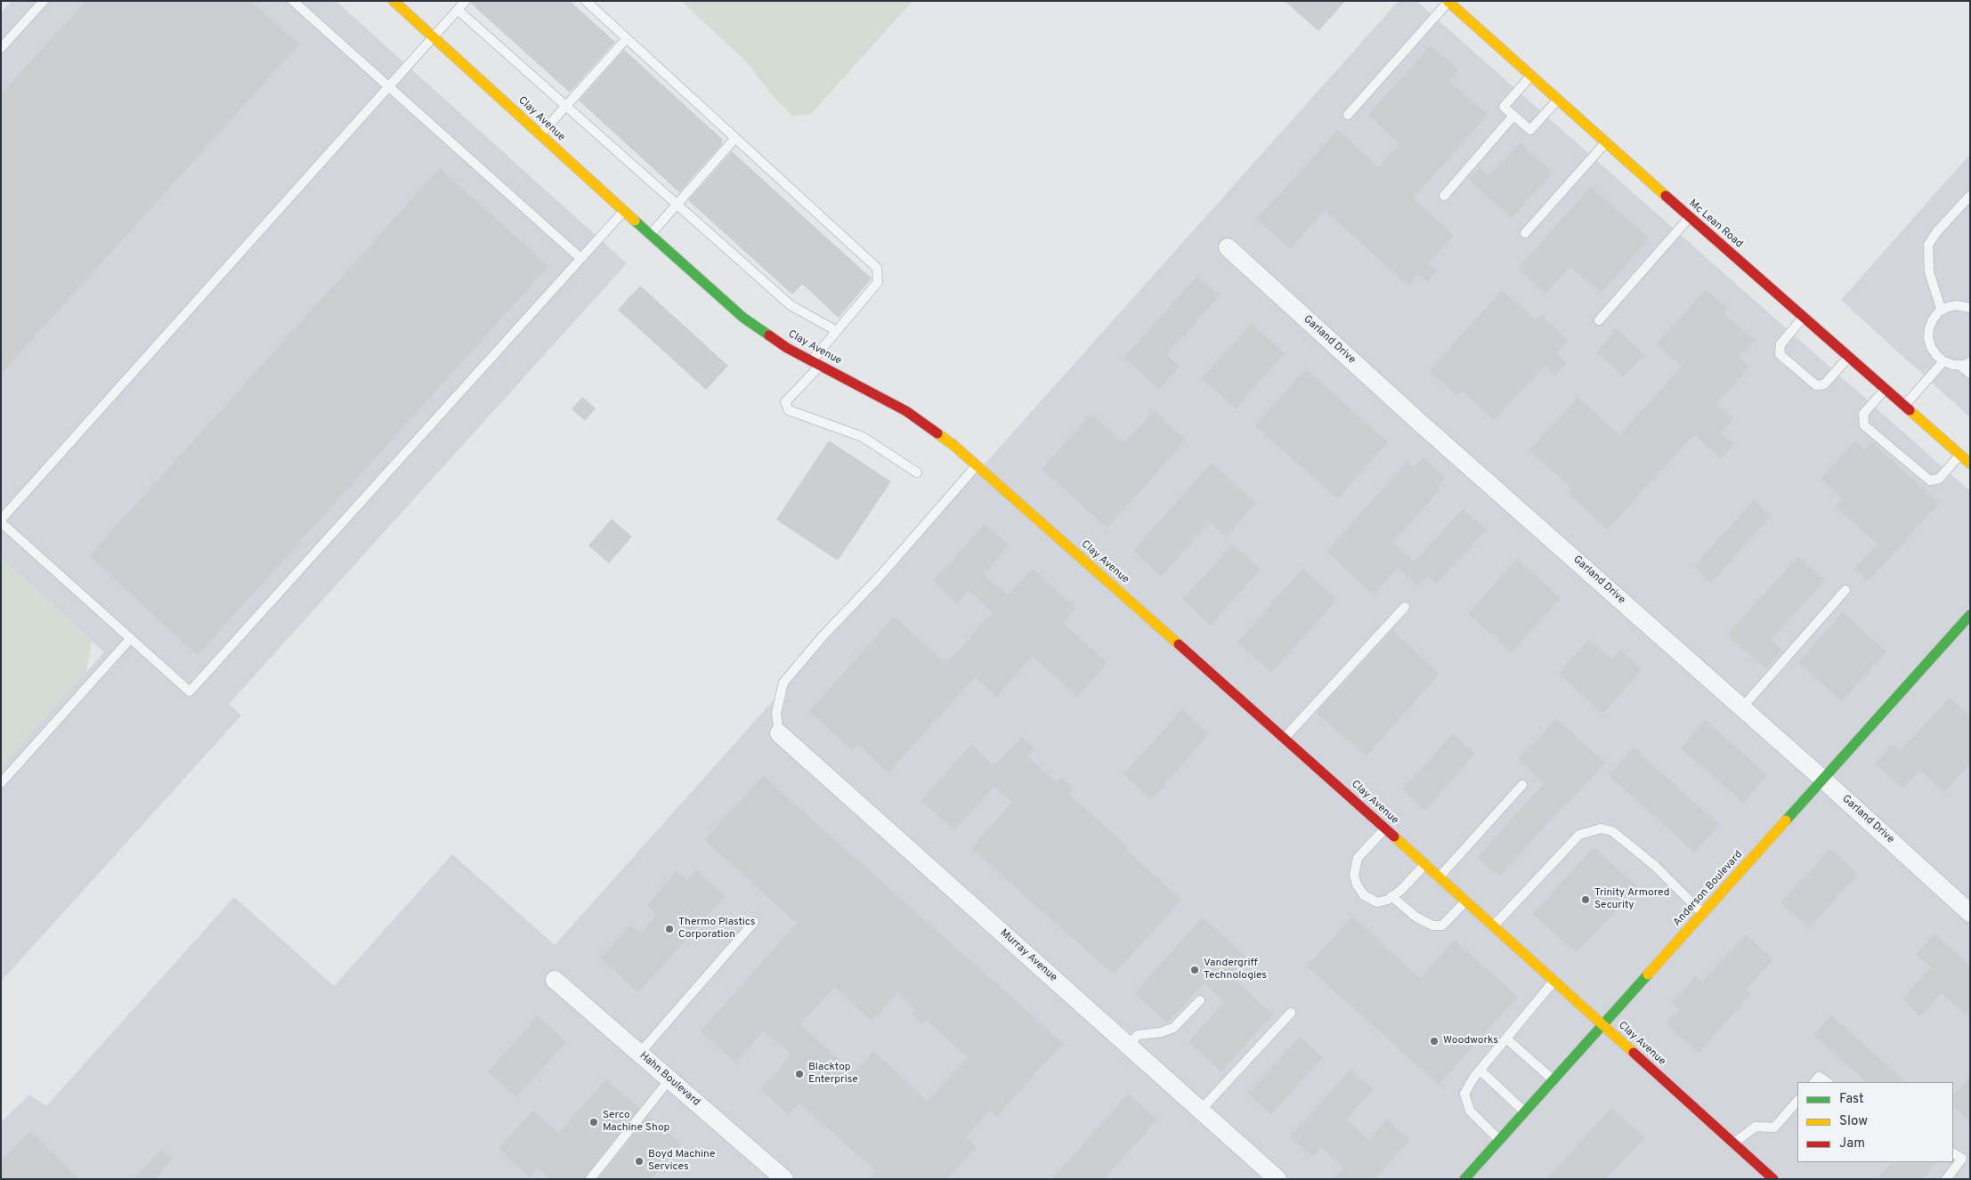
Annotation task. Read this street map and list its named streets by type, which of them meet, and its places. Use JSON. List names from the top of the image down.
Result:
{
  "streets": {
    "street": [
      "Clay Avenue",
      "Mc Lean Road",
      "Garland Drive",
      "Anderson Boulevard",
      "Murray Avenue",
      "Hahn Boulevard"
    ]
  },
  "crossings": [
    ["Clay Avenue", "Anderson Boulevard"],
    ["Garland Drive", "Anderson Boulevard"]
  ],
  "places": [
    "Trinity Armored Security",
    "Thermo Plastics Corporation",
    "Vandergriff Technologies",
    "Woodworks",
    "Blacktop Enterprise",
    "Serco Machine Shop",
    "Boyd Machine Services"
  ],
  "legend": ["Fast", "Slow", "Jam"]
}
